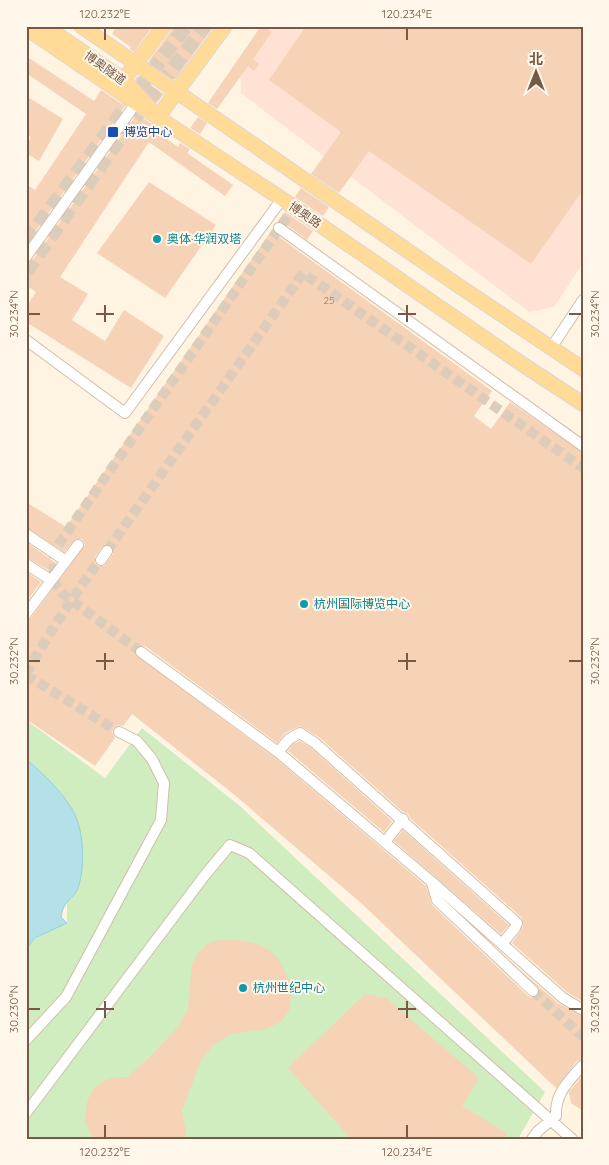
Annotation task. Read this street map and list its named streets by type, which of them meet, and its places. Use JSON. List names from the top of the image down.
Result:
{
  "streets": {
    "main road": ["博奥隧道", "博奥路"]
  },
  "crossings": [
    ["博奥隧道", "博奥路"]
  ],
  "places": {
    "transit": ["博览中心"],
    "other": ["奥体·华润双塔", "杭州国际博览中心", "杭州世纪中心"]
  },
  "house_numbers": ["25"],
  "north": "top",
  "coordinates": [
    "120.232°E",
    "120.234°E",
    "30.234°N",
    "30.232°N",
    "30.230°N"
  ]
}
